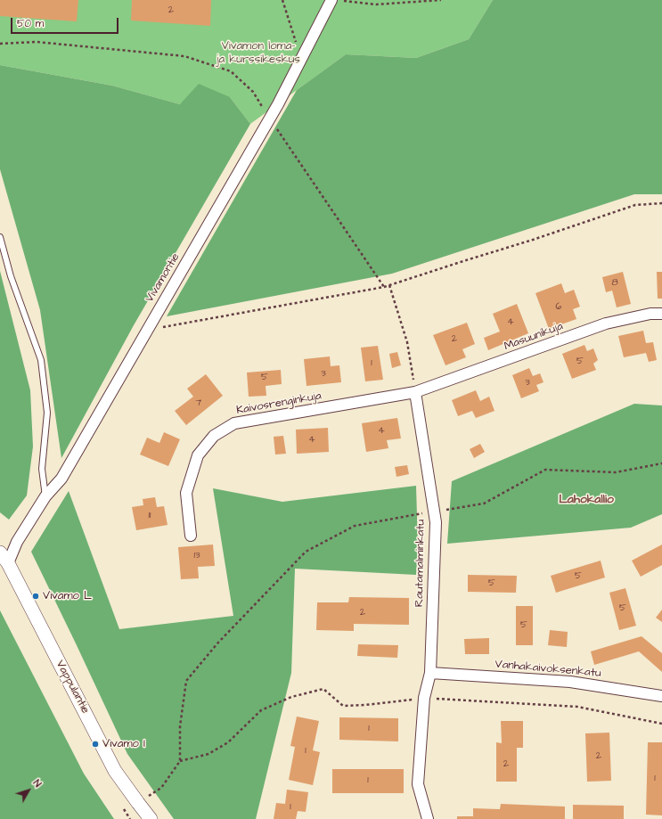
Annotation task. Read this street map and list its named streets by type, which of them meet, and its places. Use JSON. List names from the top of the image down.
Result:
{
  "streets": {
    "street": [
      "Vivamontie",
      "Masuunikuja",
      "Kaivosrenginkuja",
      "Rautamalminkatu",
      "Vanhakaivoksenkatu",
      "Vappulantie"
    ]
  },
  "crossings": [
    ["Vivamontie", "Vappulantie"],
    ["Masuunikuja", "Kaivosrenginkuja"],
    ["Masuunikuja", "Rautamalminkatu"],
    ["Kaivosrenginkuja", "Rautamalminkatu"],
    ["Rautamalminkatu", "Vanhakaivoksenkatu"]
  ],
  "districts": ["Lahokallio"],
  "parks": ["Vivamon loma- ja kurssikeskus"],
  "places": ["Vivamo L", "Vivamo I"],
  "house_numbers": [
    "2",
    "8",
    "6",
    "4",
    "2",
    "5",
    "1",
    "3",
    "5",
    "3",
    "7",
    "4",
    "4",
    "11",
    "13",
    "5",
    "5",
    "5",
    "2",
    "5",
    "1",
    "1",
    "2",
    "2",
    "1",
    "1",
    "1"
  ],
  "scale_bar": "50 m",
  "north": "top right"
}
